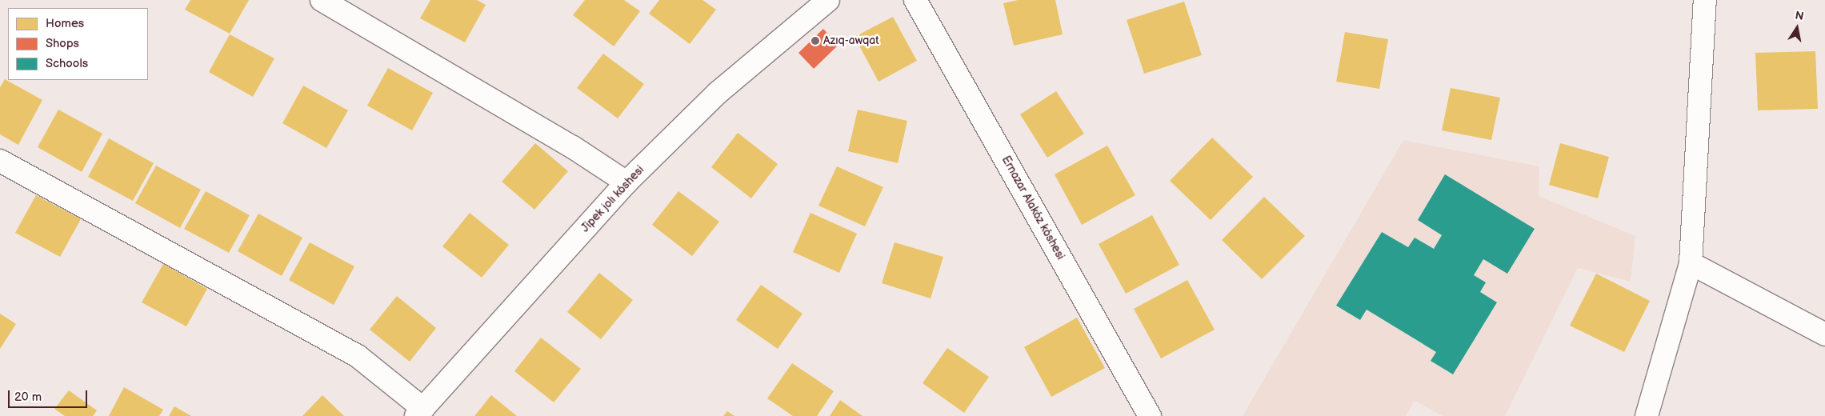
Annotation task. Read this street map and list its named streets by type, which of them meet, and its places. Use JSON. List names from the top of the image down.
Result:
{
  "streets": {
    "street": ["Jipek jolı kóshesi", "Ernazar Alakóz kóshesi"]
  },
  "places": ["Azıq-awqat"],
  "legend": ["Homes", "Shops", "Schools"],
  "scale_bar": "20 m",
  "north": "top"
}
